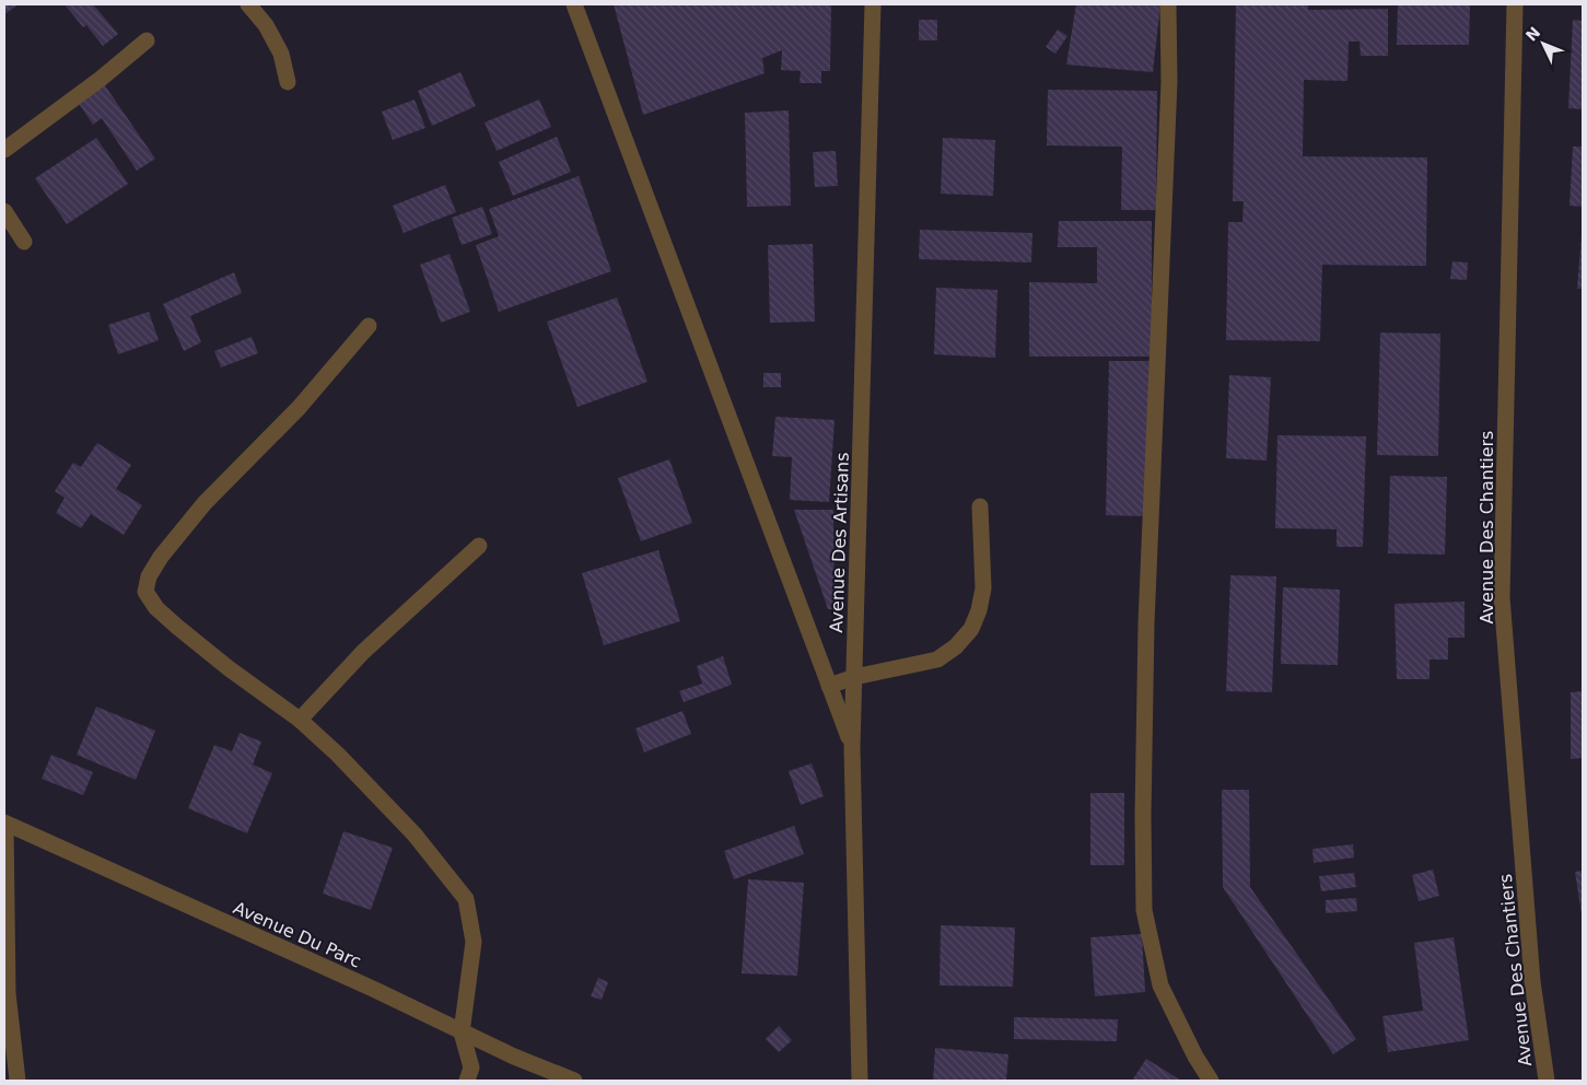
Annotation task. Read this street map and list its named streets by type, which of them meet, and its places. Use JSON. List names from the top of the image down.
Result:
{
  "streets": {
    "street": ["Avenue Des Chantiers", "Avenue Des Artisans", "Avenue Du Parc"]
  },
  "north": "top left"
}
